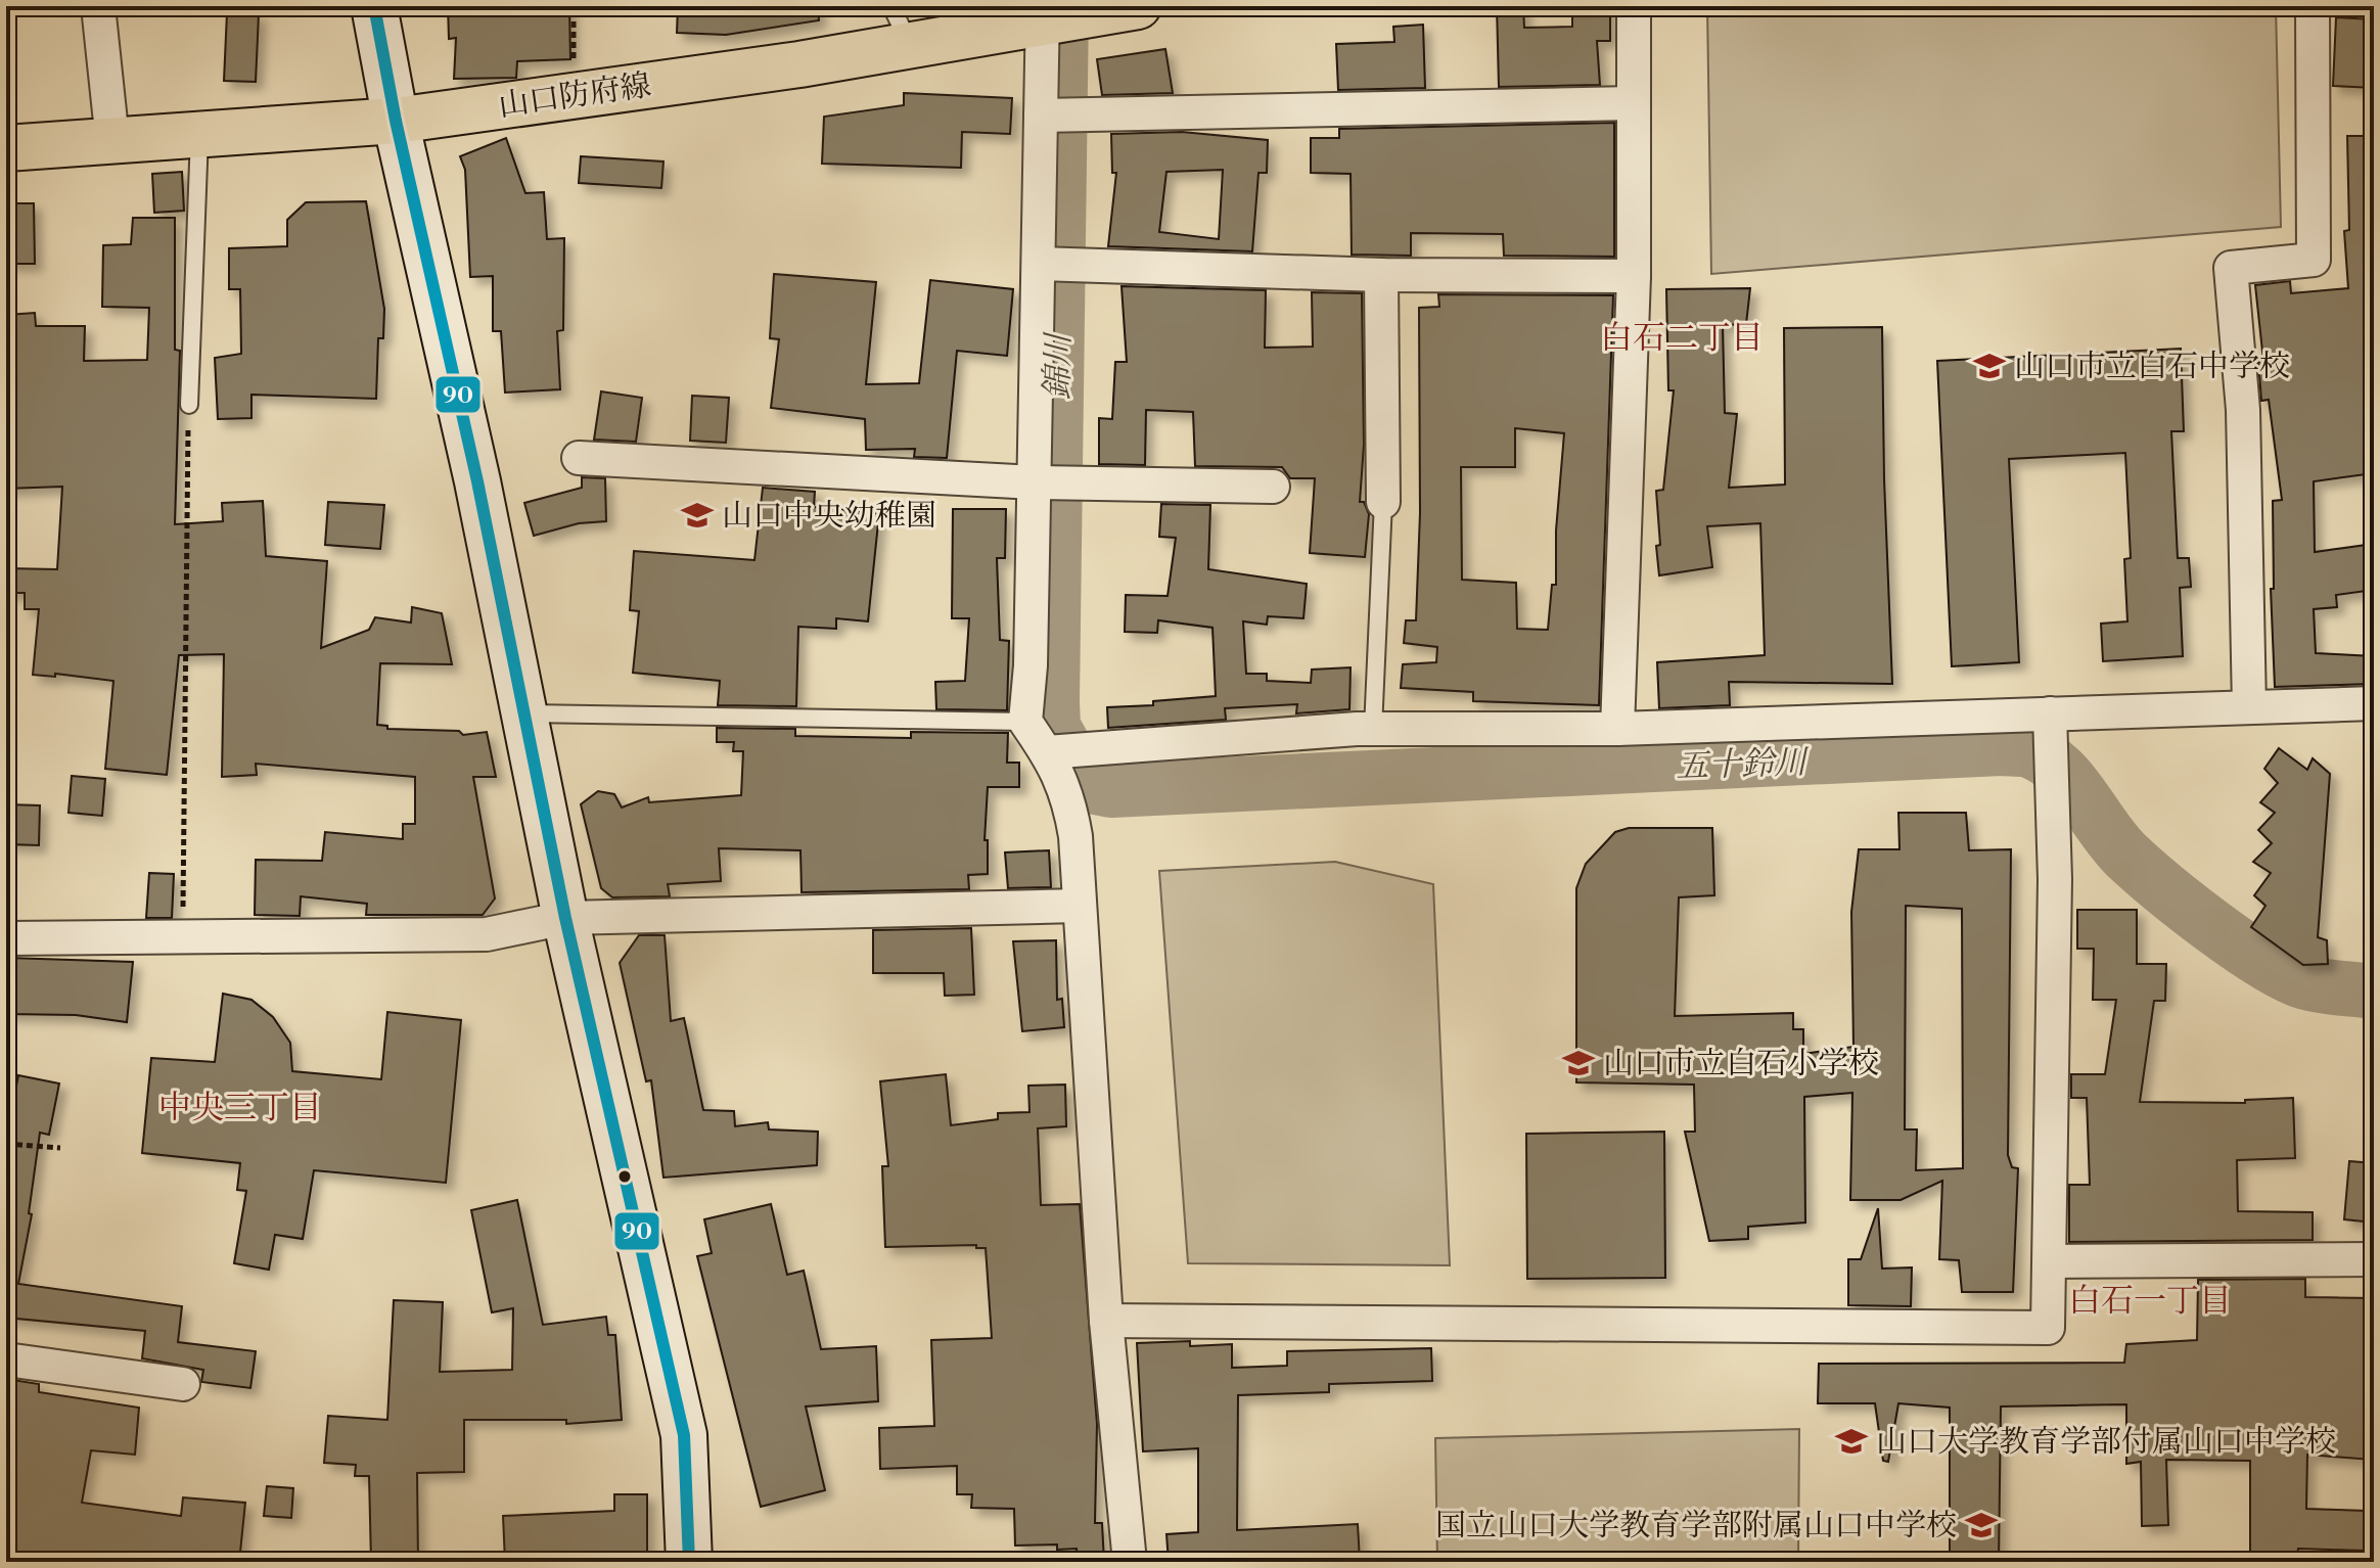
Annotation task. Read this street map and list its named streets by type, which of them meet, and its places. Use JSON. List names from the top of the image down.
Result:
{
  "streets": {
    "main road": ["山口防府線"]
  },
  "districts": ["白石二丁目", "中央三丁目", "白石一丁目"],
  "water": ["錦川", "五十鈴川"],
  "places": {
    "school or university": [
      "山口市立白石中学校",
      "山口中央幼稚園",
      "山口市立白石小学校",
      "山口大学教育学部付属山口中学校",
      "国立山口大学教育学部附属山口中学校"
    ]
  },
  "lines": ["transit line 90"]
}
